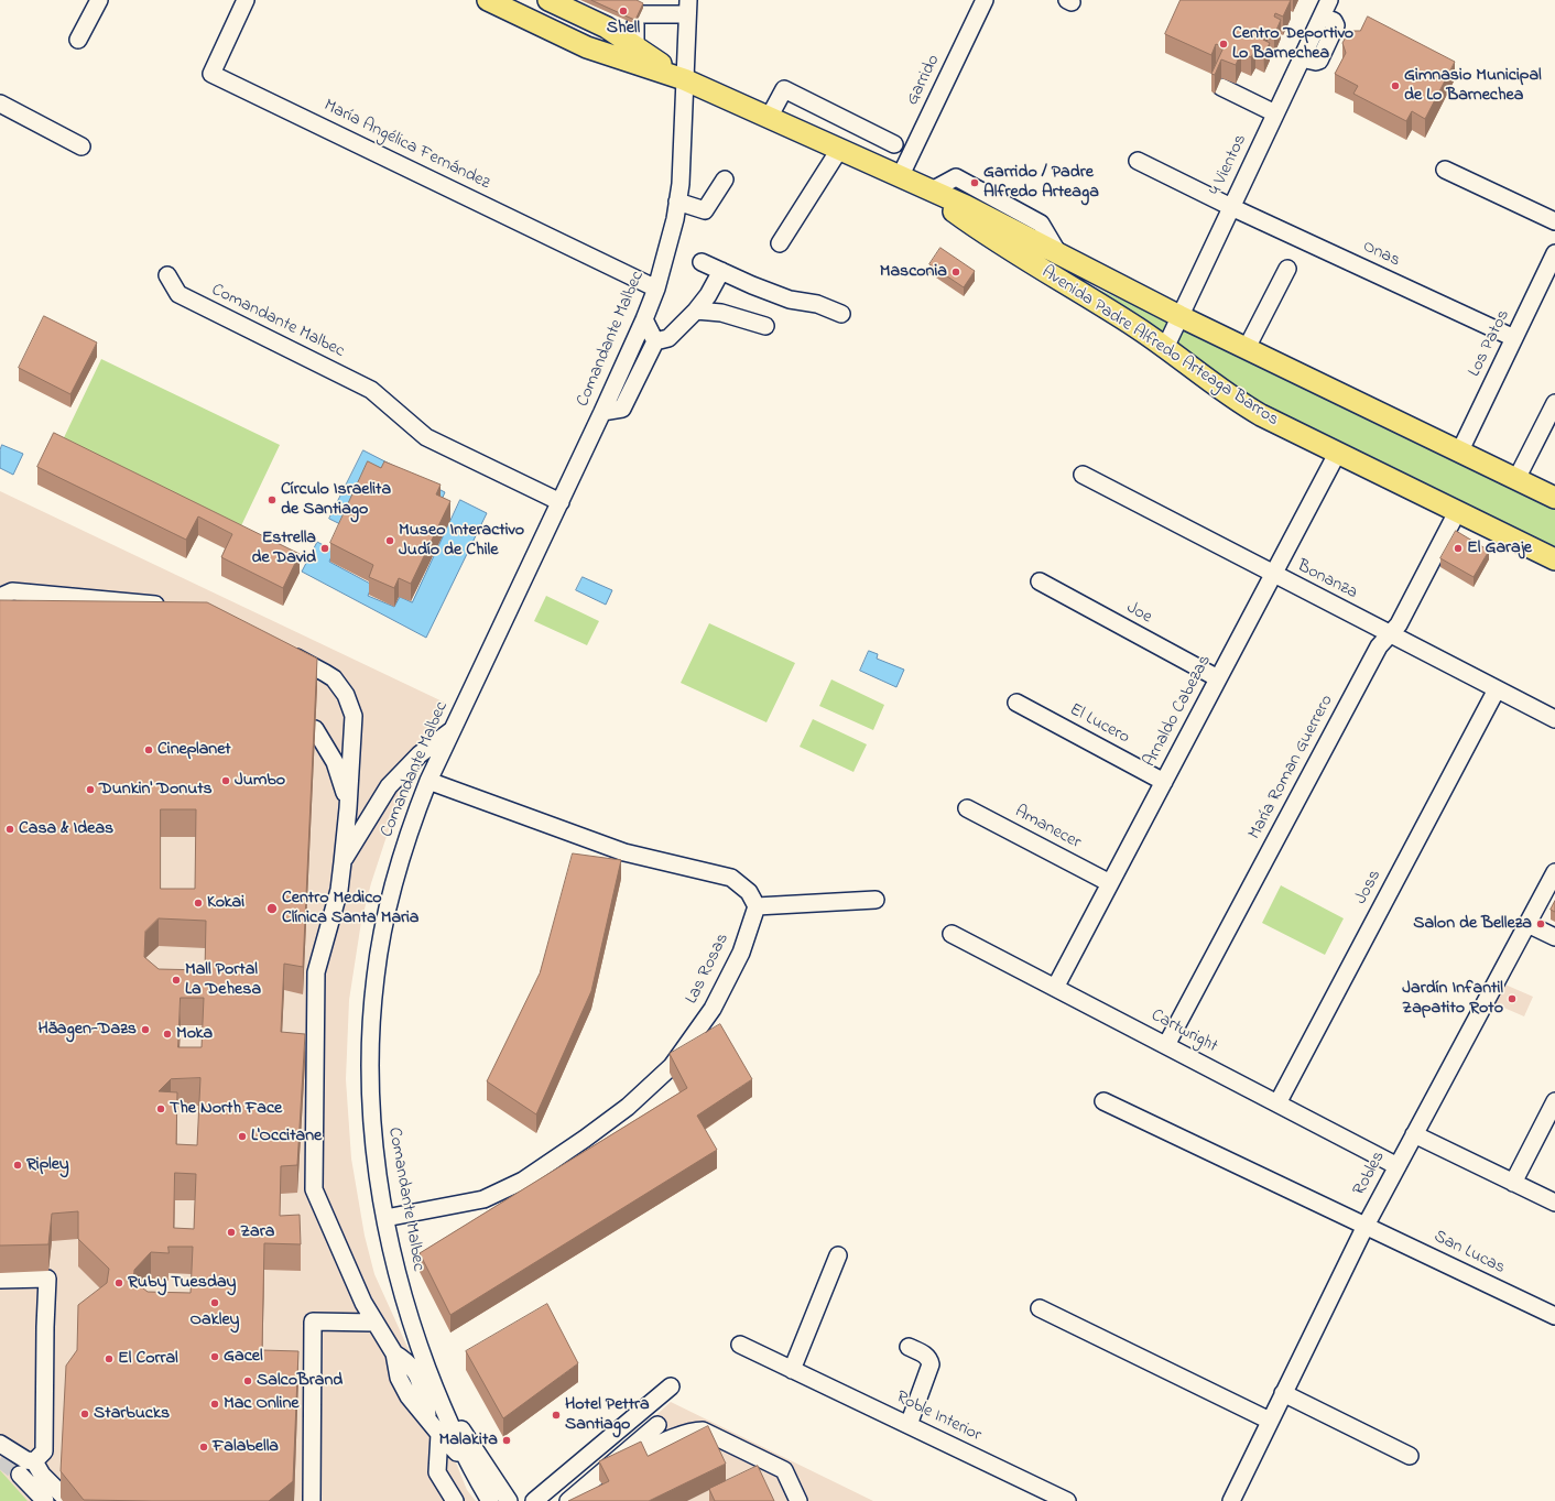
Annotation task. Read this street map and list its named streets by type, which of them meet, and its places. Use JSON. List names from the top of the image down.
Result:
{
  "streets": {
    "main road": ["Avenida Padre Alfredo Arteaga Barros"],
    "street": [
      "Garrido",
      "María Angélica Fernández",
      "4 Vientos",
      "Onas",
      "Comandante Malbec",
      "Los Patos",
      "Bonanza",
      "Joe",
      "Arnaldo Cabezas",
      "El Lucero",
      "María Roman Guerrero",
      "Amanecer",
      "Joss",
      "Las Rosas",
      "Cartwright",
      "Robles",
      "San Lucas",
      "Roble Interior"
    ]
  },
  "crossings": [
    ["Garrido", "Avenida Padre Alfredo Arteaga Barros"],
    ["María Angélica Fernández", "Comandante Malbec"],
    ["4 Vientos", "Onas"],
    ["4 Vientos", "Avenida Padre Alfredo Arteaga Barros"],
    ["Onas", "Los Patos"],
    ["Comandante Malbec", "Avenida Padre Alfredo Arteaga Barros"],
    ["Comandante Malbec", "Las Rosas"],
    ["Los Patos", "Avenida Padre Alfredo Arteaga Barros"],
    ["Avenida Padre Alfredo Arteaga Barros", "Arnaldo Cabezas"],
    ["Avenida Padre Alfredo Arteaga Barros", "María Roman Guerrero"],
    ["Bonanza", "Arnaldo Cabezas"],
    ["Bonanza", "María Roman Guerrero"],
    ["Bonanza", "Joss"],
    ["Joe", "Arnaldo Cabezas"],
    ["Arnaldo Cabezas", "El Lucero"],
    ["Arnaldo Cabezas", "Amanecer"],
    ["Arnaldo Cabezas", "Cartwright"],
    ["María Roman Guerrero", "Cartwright"],
    ["Joss", "Cartwright"],
    ["Cartwright", "Robles"],
    ["Robles", "San Lucas"]
  ],
  "places": [
    "Shell",
    "Centro Deportivo Lo Barnechea",
    "Gimnasio Municipal de Lo Barnechea",
    "Garrido / Padre Alfredo Arteaga",
    "Masconia",
    "Círculo Israelita de Santiago",
    "Museo Interactivo Judío de Chile",
    "Estrella de David",
    "El Garaje",
    "Cineplanet",
    "Jumbo",
    "Dunkin' Donuts",
    "Casa & Ideas",
    "Kokai",
    "Centro Medico Clínica Santa Maria",
    "Salon de Belleza",
    "Mall Portal La Dehesa",
    "Jardín Infantil Zapatito Roto",
    "Häagen-Dazs",
    "Moka",
    "The North Face",
    "L'Occitane",
    "Ripley",
    "Zara",
    "Ruby Tuesday",
    "Oakley",
    "Gacel",
    "El Corral",
    "SalcoBrand",
    "Mac Online",
    "Starbucks",
    "Hotel Pettra Santiago",
    "Malakita",
    "Falabella"
  ]
}
